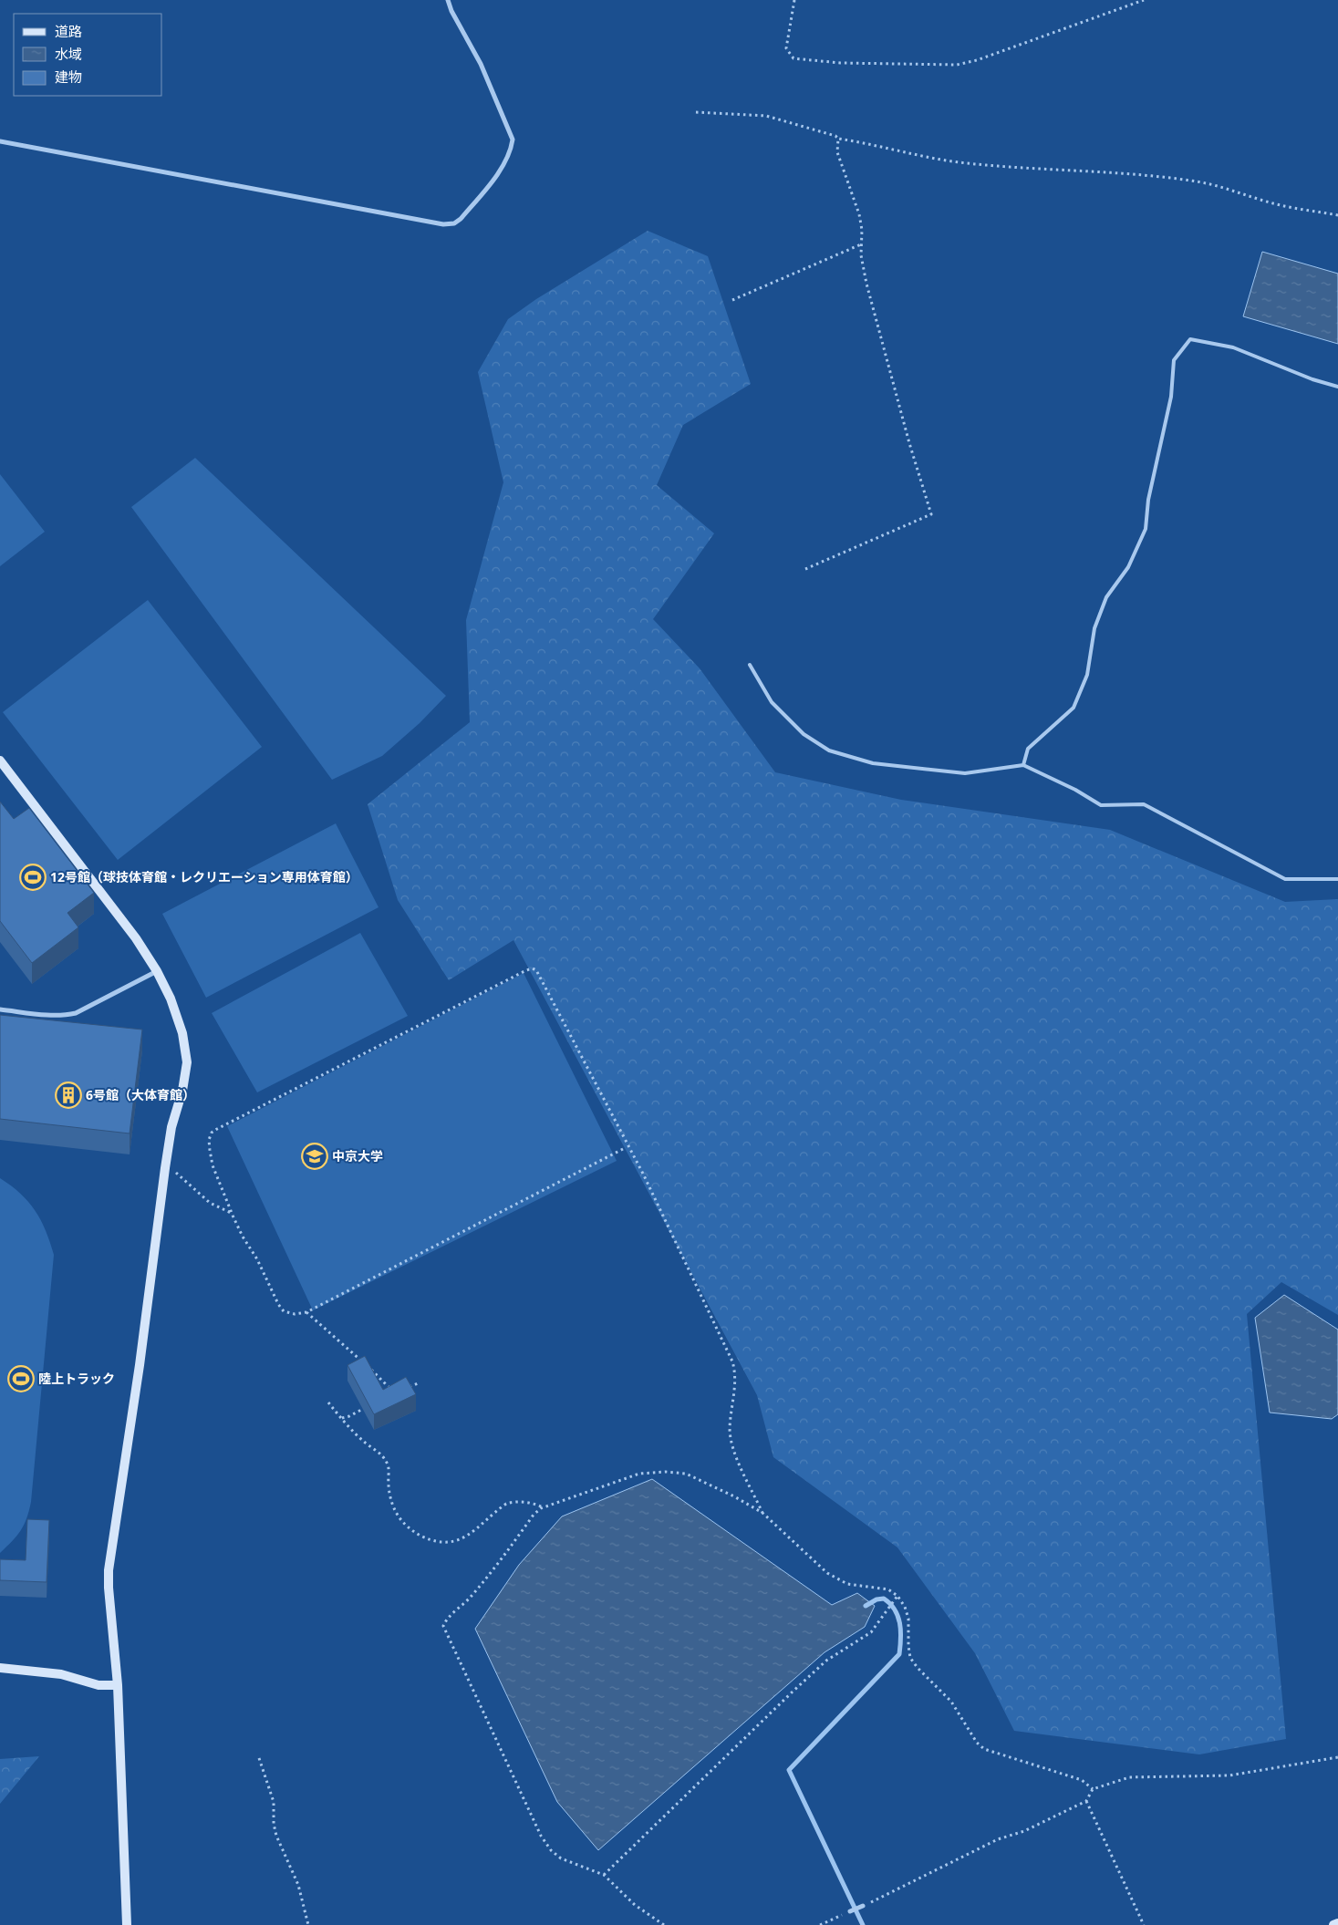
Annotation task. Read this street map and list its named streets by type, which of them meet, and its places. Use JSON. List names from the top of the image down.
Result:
{
  "places": {
    "sports": ["12号館（球技体育館・レクリエーション専用体育館）", "陸上トラック"],
    "building": ["6号館（大体育館）"],
    "school or university": ["中京大学"]
  },
  "legend": ["道路", "水域", "建物"]
}
